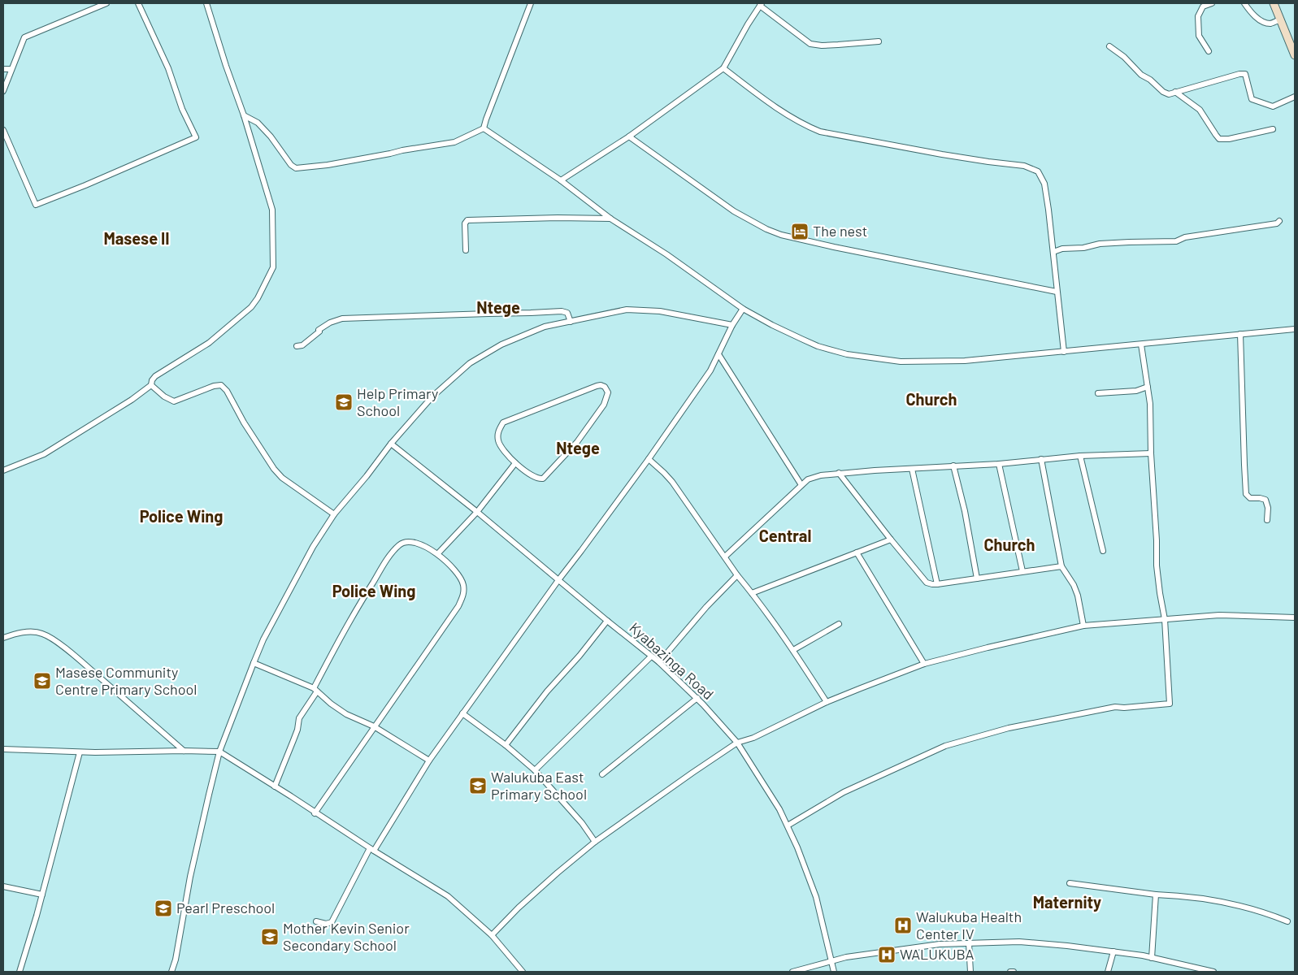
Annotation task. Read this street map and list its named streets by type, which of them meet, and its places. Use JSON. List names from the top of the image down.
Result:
{
  "streets": {
    "street": ["Kyabazinga Road"]
  },
  "districts": [
    "Masese II",
    "Ntege",
    "Church",
    "Ntege",
    "Police Wing",
    "Central",
    "Church",
    "Police Wing",
    "Maternity"
  ],
  "places": {
    "hotel": ["The nest"],
    "school or university": [
      "Help Primary School",
      "Masese Community Centre Primary School",
      "Walukuba East Primary School",
      "Pearl Preschool",
      "Mother Kevin Senior Secondary School"
    ],
    "hospital": ["Walukuba Health Center IV", "WALUKUBA"]
  }
}
